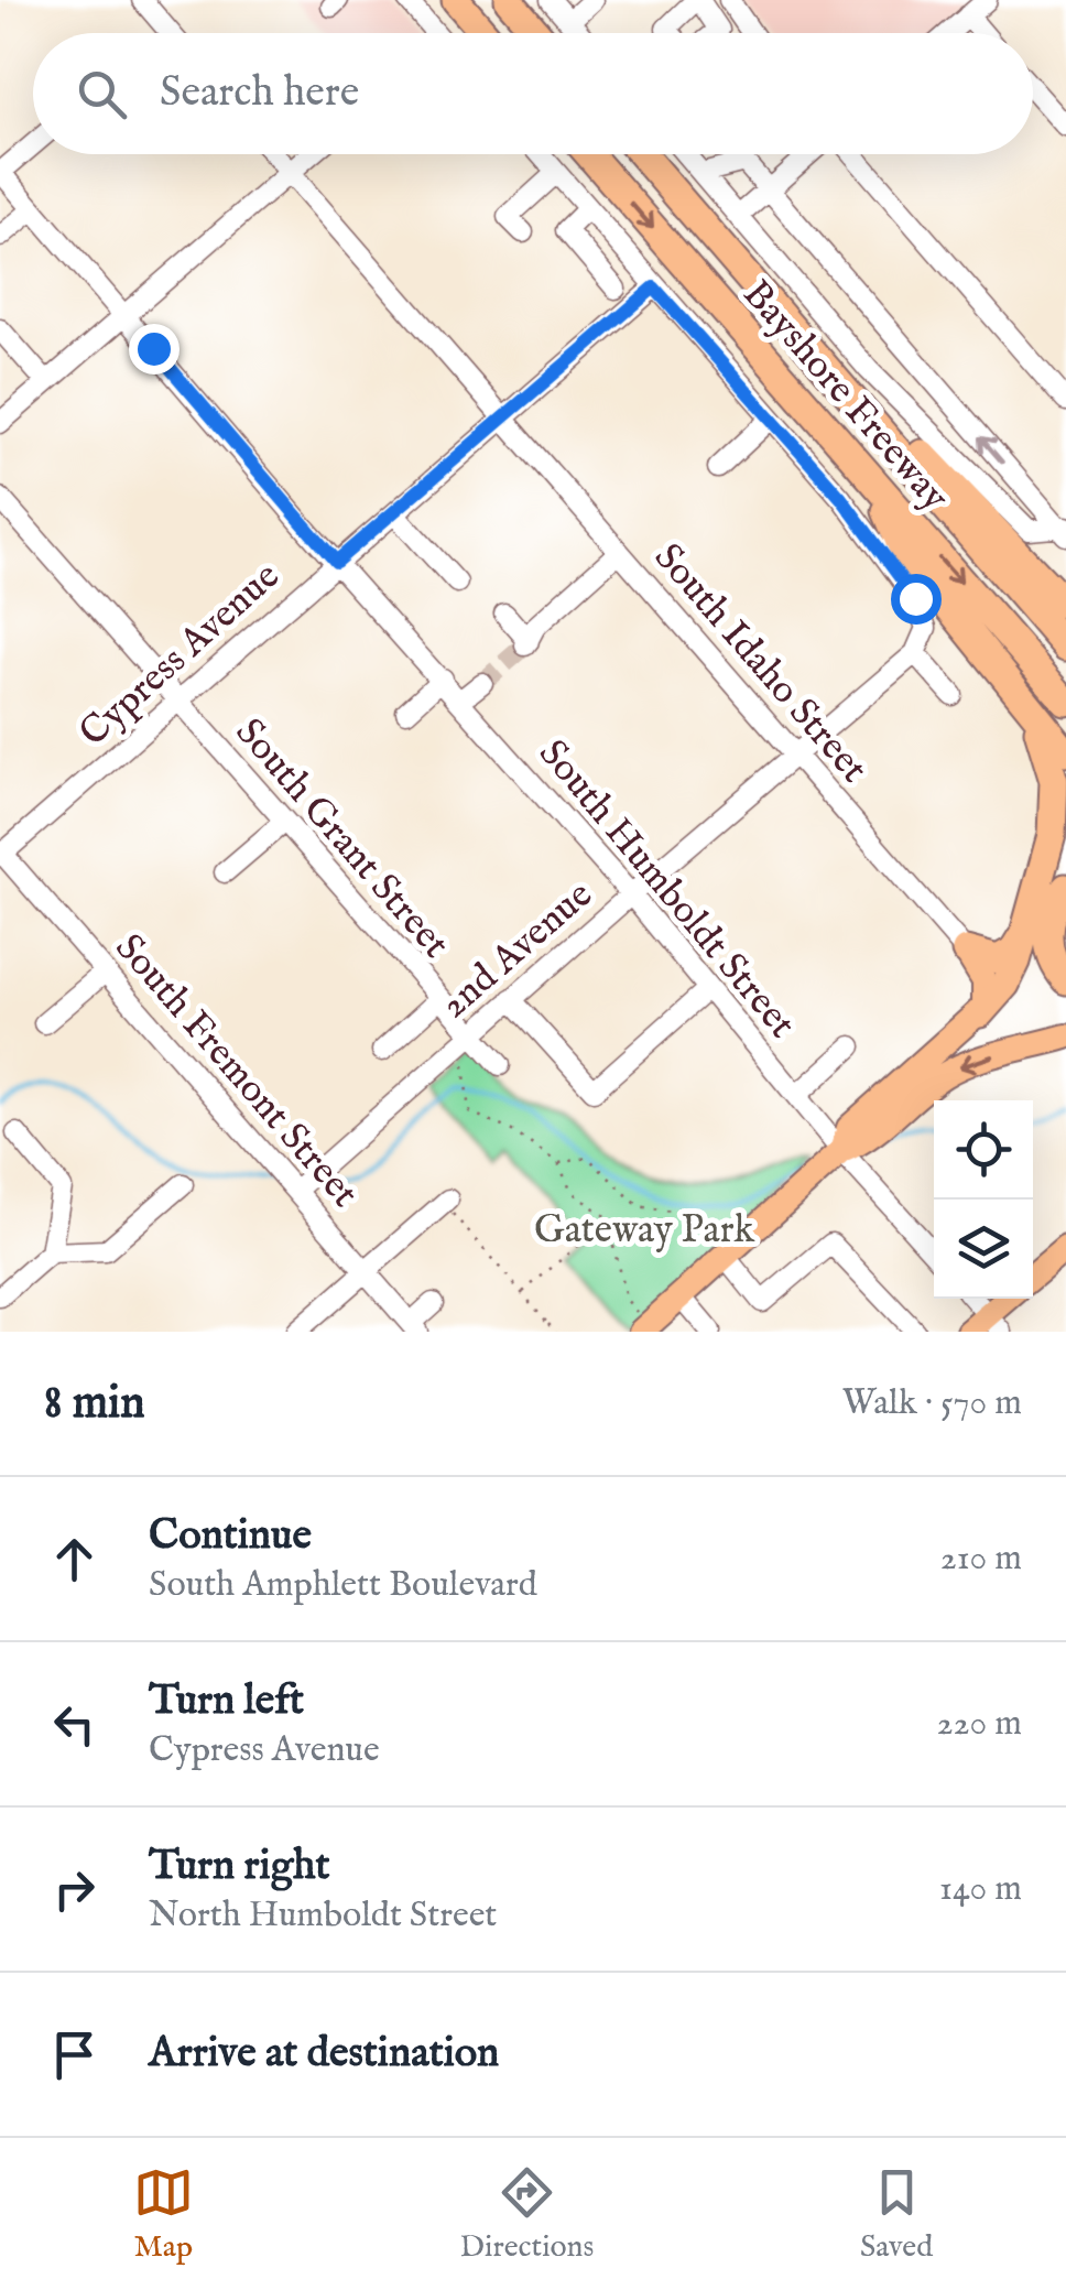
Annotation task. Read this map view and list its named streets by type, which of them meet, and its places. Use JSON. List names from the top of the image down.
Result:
{
  "streets": {
    "highway": ["Bayshore Freeway"],
    "street": [
      "Cypress Avenue",
      "South Idaho Street",
      "South Grant Street",
      "South Humboldt Street",
      "2nd Avenue",
      "South Fremont Street"
    ]
  },
  "crossings": [
    ["Cypress Avenue", "South Idaho Street"],
    ["Cypress Avenue", "South Grant Street"],
    ["Cypress Avenue", "South Humboldt Street"],
    ["Cypress Avenue", "South Fremont Street"],
    ["South Idaho Street", "2nd Avenue"],
    ["South Grant Street", "2nd Avenue"],
    ["South Humboldt Street", "2nd Avenue"],
    ["2nd Avenue", "South Fremont Street"]
  ],
  "parks": ["Gateway Park"],
  "page": {
    "search": "Search here",
    "heading": ["8 min", "Walk · 570 m"],
    "list": [
      ["Continue", "South Amphlett Boulevard", "210 m"],
      ["Turn left", "Cypress Avenue", "220 m"],
      ["Turn right", "North Humboldt Street", "140 m"],
      "Arrive at destination"
    ],
    "nav": ["Map", "Directions", "Saved"]
  }
}
